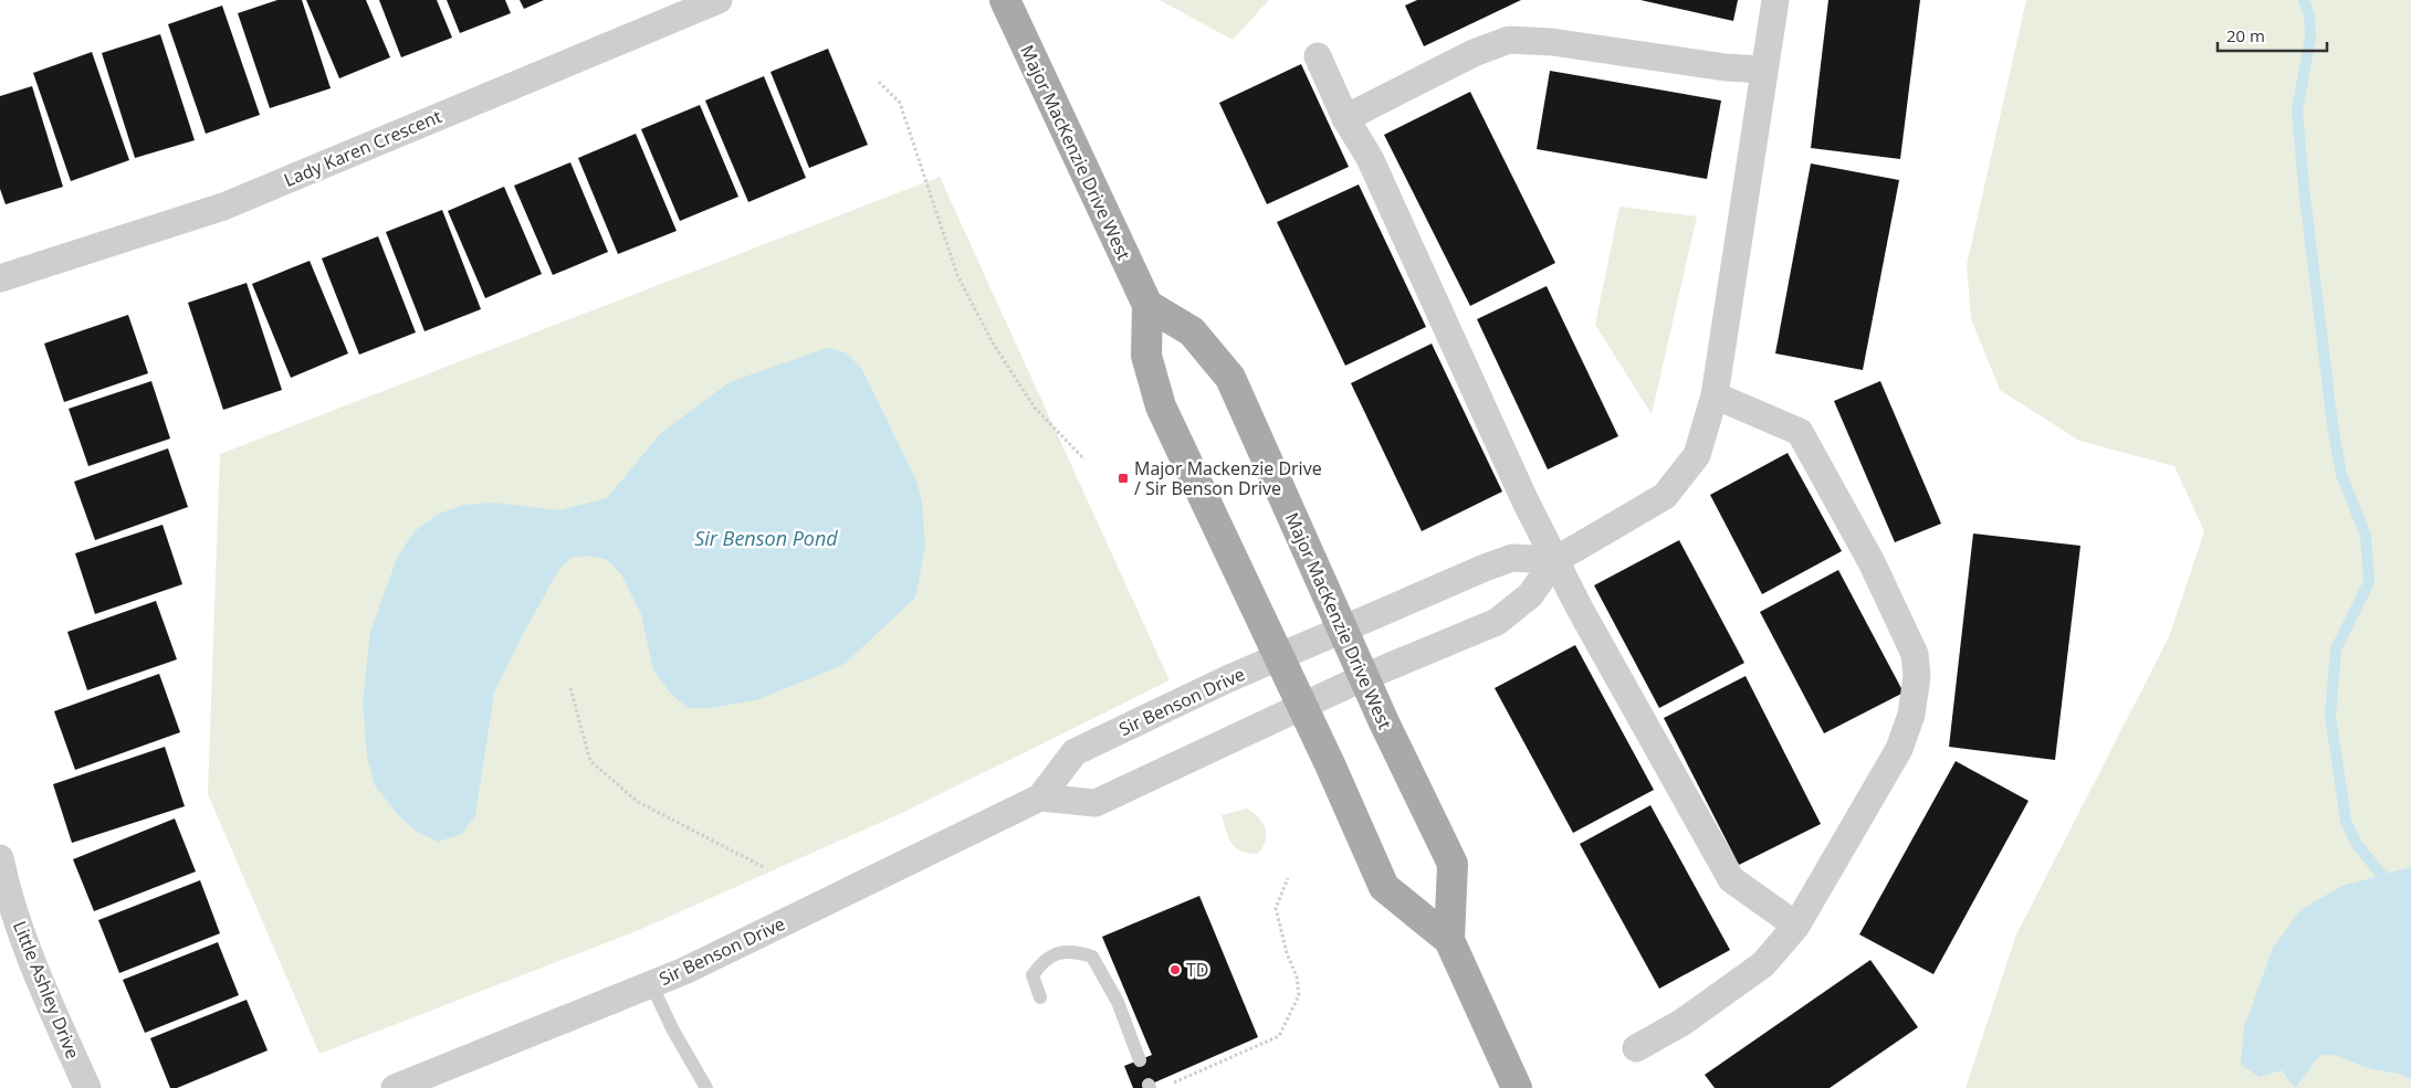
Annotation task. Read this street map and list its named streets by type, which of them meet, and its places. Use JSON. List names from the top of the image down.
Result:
{
  "streets": {
    "main road": ["Major MacKenzie Drive West"],
    "street": ["Lady Karen Crescent", "Sir Benson Drive", "Little Ashley Drive"]
  },
  "crossings": [
    ["Major MacKenzie Drive West", "Sir Benson Drive"]
  ],
  "water": ["Sir Benson Pond"],
  "places": {
    "transit": ["Major Mackenzie Drive / Sir Benson Drive"],
    "other": ["TD"]
  },
  "scale_bar": "20 m"
}
